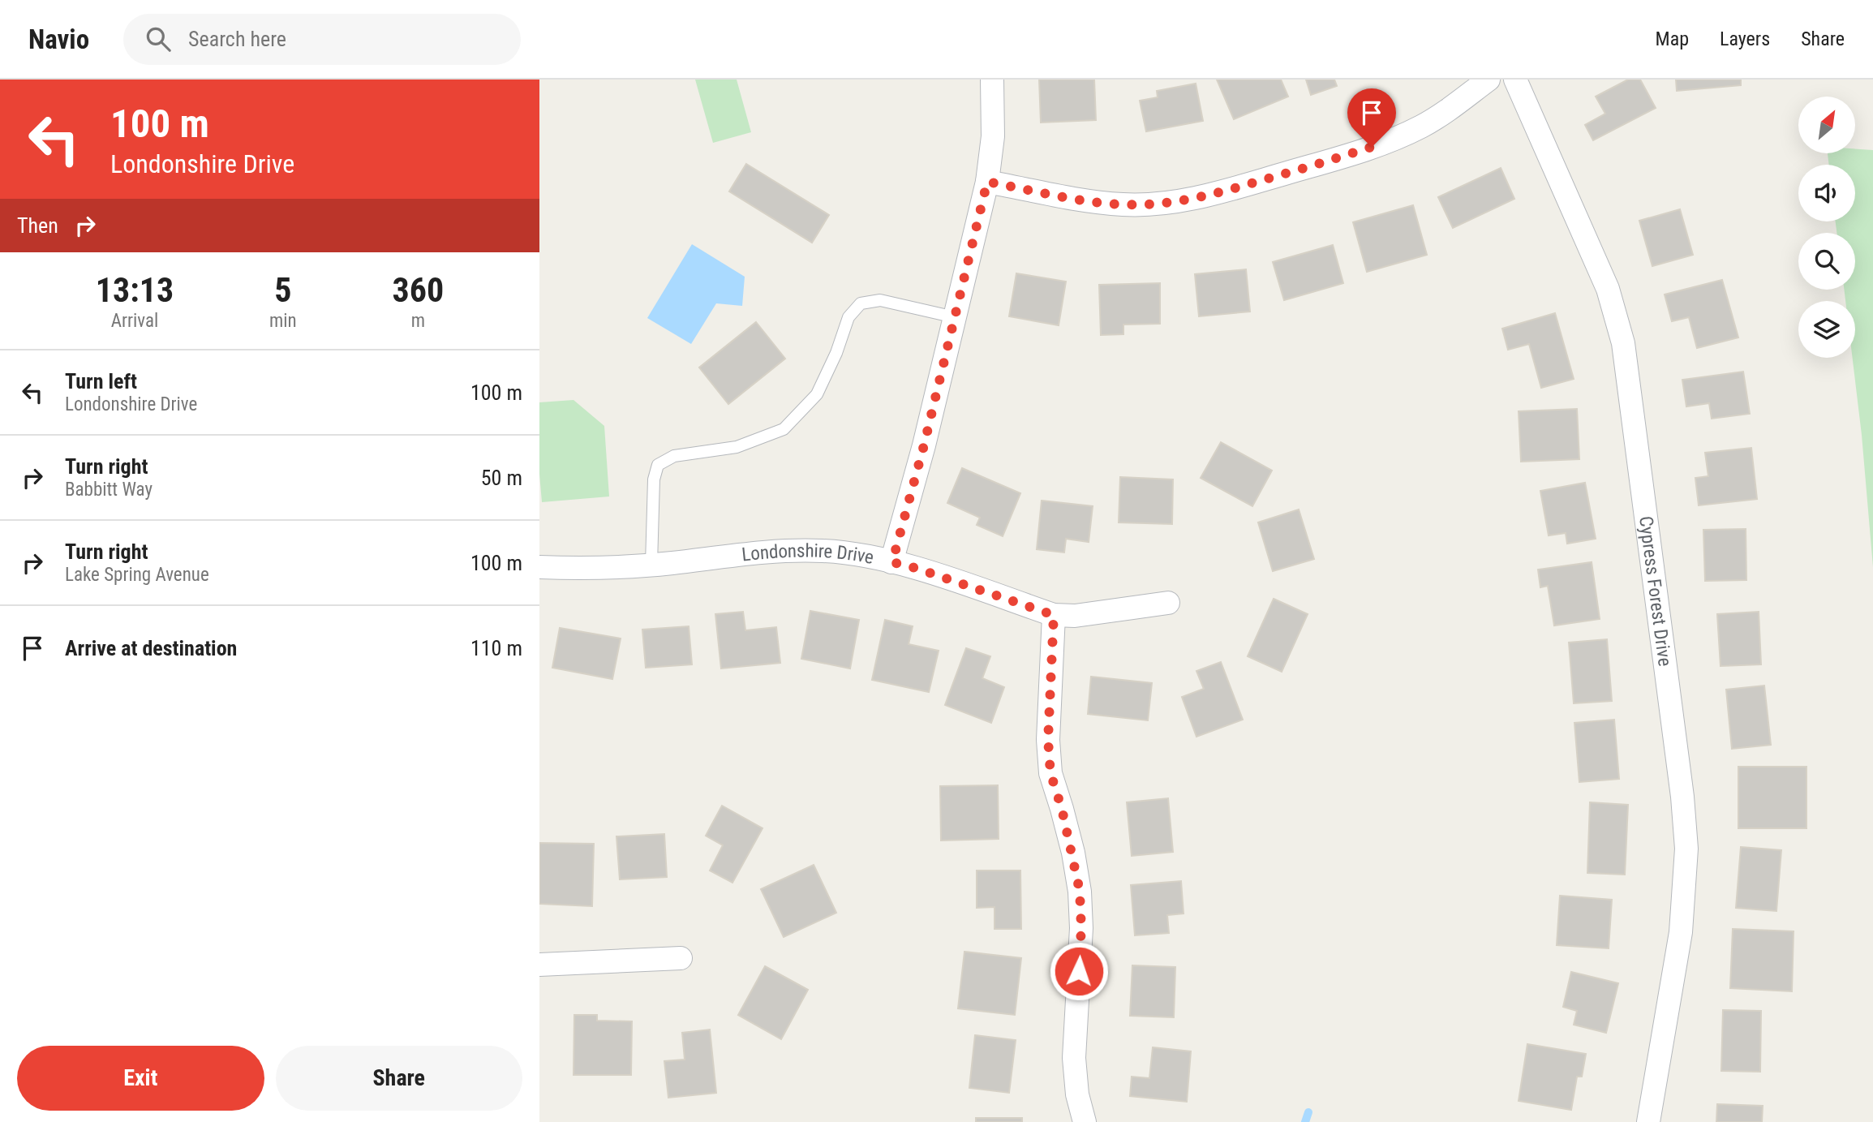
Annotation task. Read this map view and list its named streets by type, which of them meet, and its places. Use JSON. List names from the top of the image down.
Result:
{
  "streets": {
    "street": ["Londonshire Drive", "Cypress Forest Drive"]
  },
  "north": "top right",
  "page": {
    "header": "Navio",
    "search": "Search here",
    "nav": ["Map", "Layers", "Share"],
    "turn": ["100 m", "Londonshire Drive"],
    "then": "Then",
    "eta": [
      "13:13",
      "Arrival",
      "5",
      "min",
      "360",
      "m"
    ],
    "list": [
      {
        "name": "Turn left",
        "note": "Londonshire Drive",
        "value": "100 m"
      },
      {
        "name": "Turn right",
        "note": "Babbitt Way",
        "value": "50 m"
      },
      {
        "name": "Turn right",
        "note": "Lake Spring Avenue",
        "value": "100 m"
      },
      {
        "name": "Arrive at destination",
        "value": "110 m"
      }
    ],
    "buttons": ["Exit", "Share"]
  }
}
